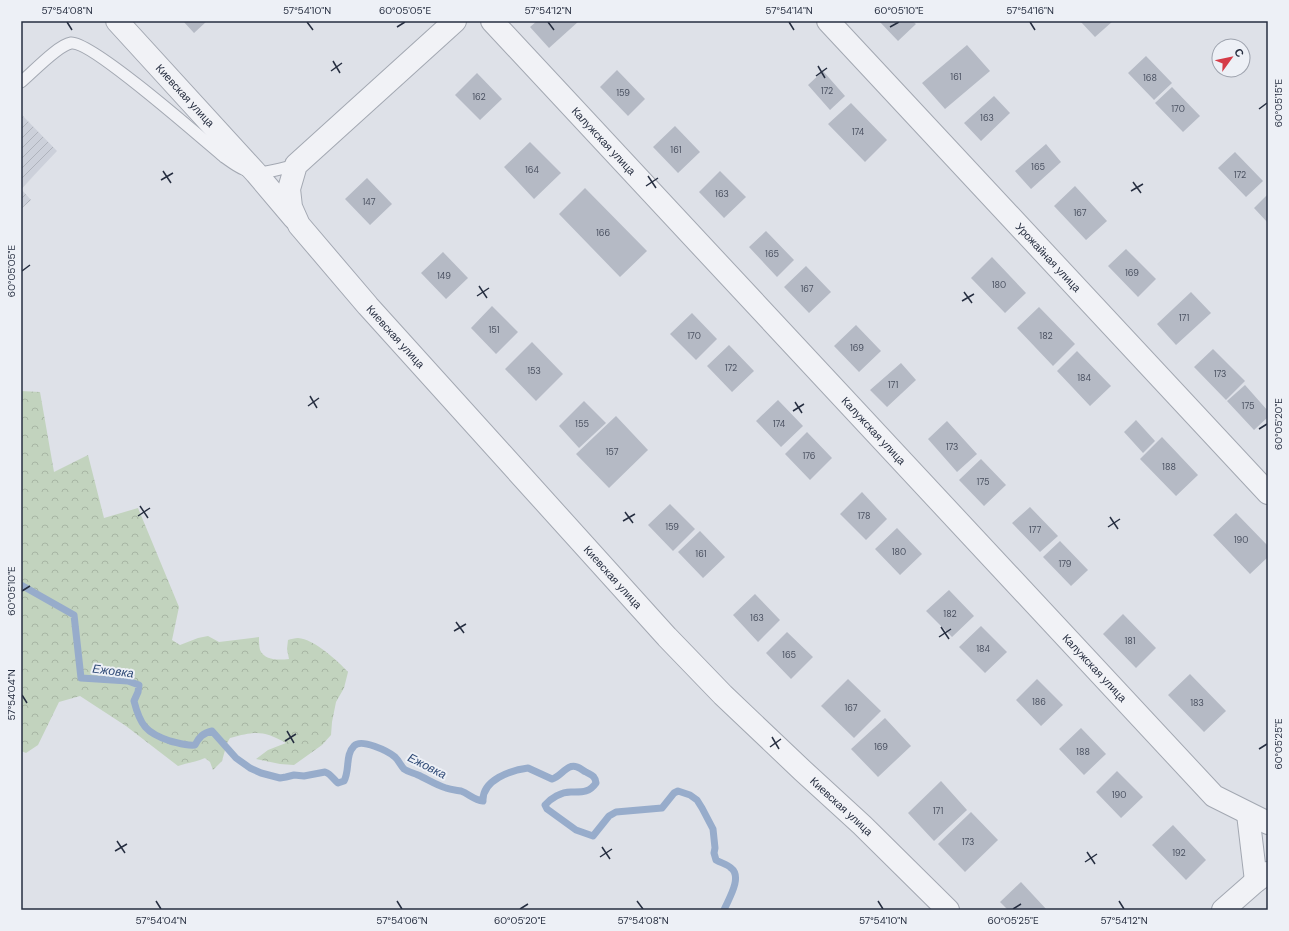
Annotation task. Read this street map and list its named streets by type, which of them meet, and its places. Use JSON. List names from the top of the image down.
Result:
{
  "streets": {
    "street": ["Киевская улица", "Калужская улица", "Урожайная улица"]
  },
  "water": ["Ежовка"],
  "house_numbers": [
    "161",
    "168",
    "172",
    "159",
    "162",
    "170",
    "163",
    "174",
    "161",
    "165",
    "164",
    "172",
    "163",
    "147",
    "167",
    "166",
    "165",
    "169",
    "149",
    "180",
    "167",
    "171",
    "151",
    "170",
    "182",
    "169",
    "172",
    "153",
    "173",
    "184",
    "171",
    "175",
    "155",
    "174",
    "173",
    "157",
    "176",
    "188",
    "175",
    "178",
    "159",
    "177",
    "190",
    "180",
    "161",
    "179",
    "182",
    "163",
    "181",
    "184",
    "165",
    "186",
    "183",
    "167",
    "169",
    "188",
    "190",
    "171",
    "173",
    "192"
  ],
  "north": "top right",
  "coordinates": [
    "57°54'08\"N",
    "57°54'10\"N",
    "60°05'05\"E",
    "57°54'12\"N",
    "57°54'14\"N",
    "60°05'10\"E",
    "57°54'16\"N",
    "60°05'15\"E",
    "60°05'20\"E",
    "57°54'04\"N",
    "60°05'25\"E",
    "57°54'06\"N"
  ]
}
